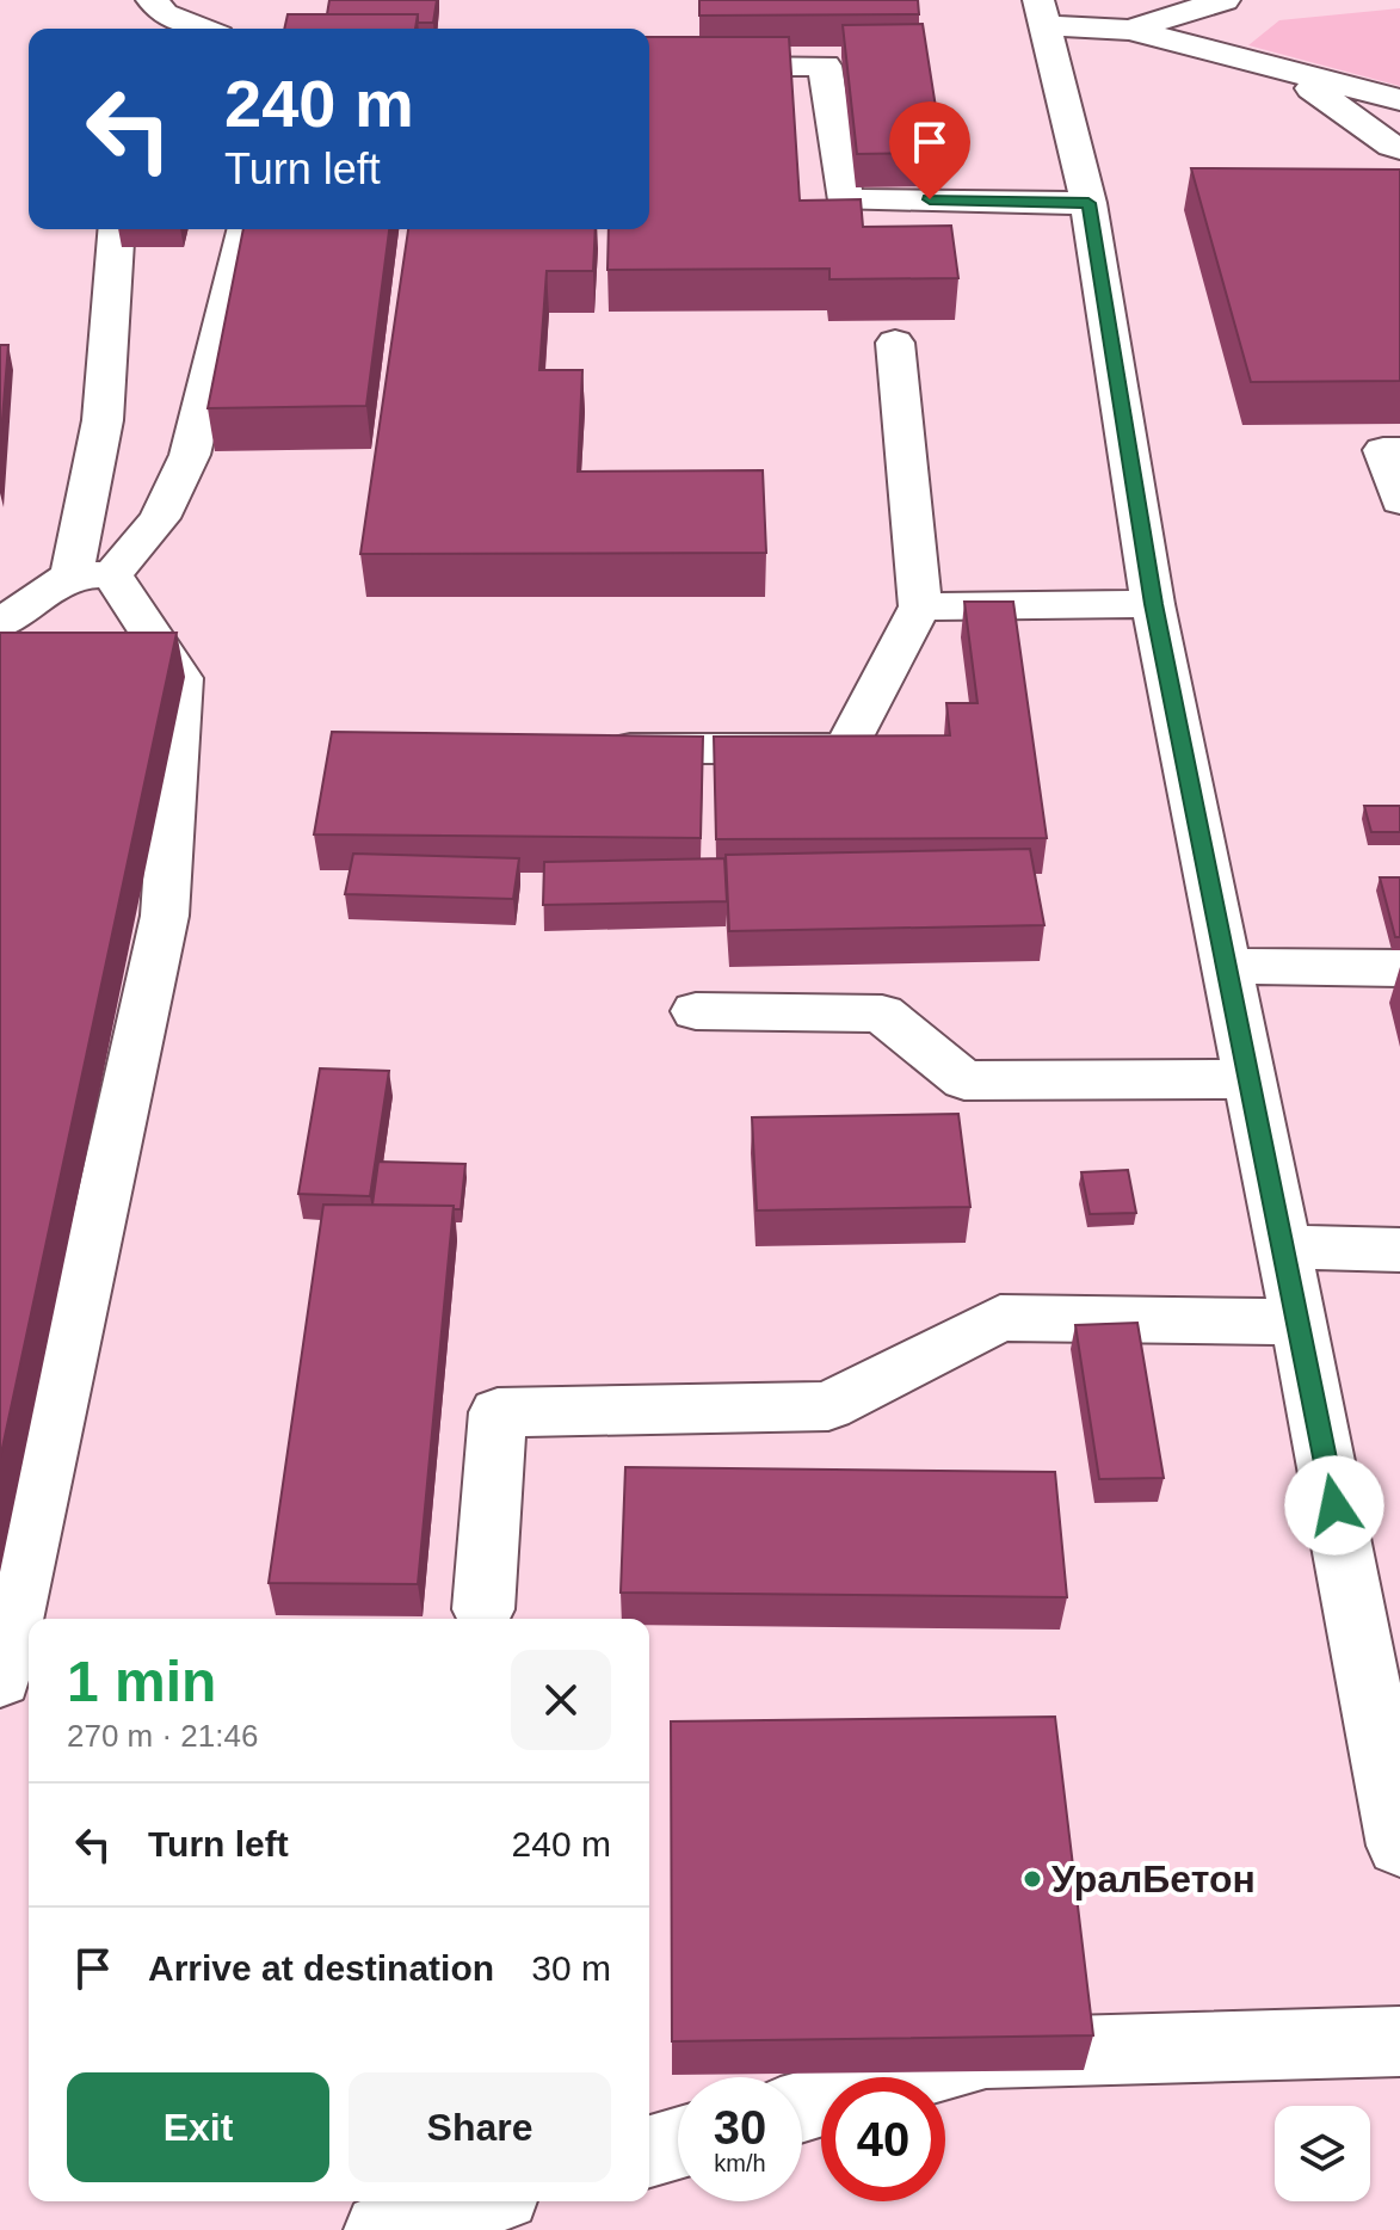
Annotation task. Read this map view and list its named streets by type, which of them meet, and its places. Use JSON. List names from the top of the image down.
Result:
{
  "places": ["УралБетон"],
  "page": {
    "turn": ["240 m", "Turn left"],
    "heading": ["1 min", "270 m · 21:46"],
    "list": [
      {
        "name": "Turn left",
        "value": "240 m"
      },
      {
        "name": "Arrive at destination",
        "value": "30 m"
      }
    ],
    "buttons": ["Exit", "Share"],
    "speed": "30 km/h",
    "limit": "40"
  }
}
